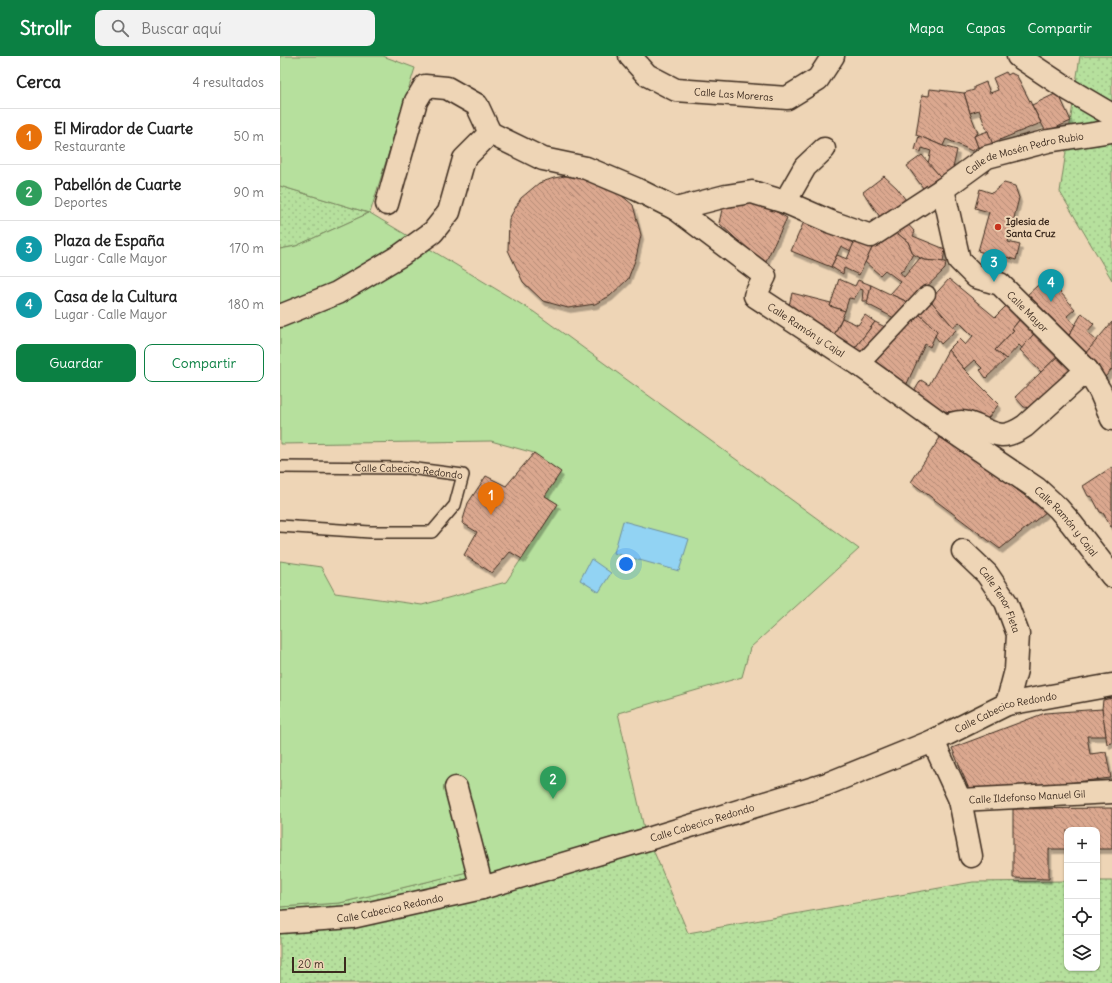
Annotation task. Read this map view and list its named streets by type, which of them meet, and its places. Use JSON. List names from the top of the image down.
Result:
{
  "streets": {
    "street": [
      "Calle Las Moreras",
      "Calle de Mosén Pedro Rubio",
      "Calle Mayor",
      "Calle Ramón y Cajal",
      "Calle Cabecico Redondo",
      "Calle Tenor Fleta",
      "Calle Ildefonso Manuel Gil"
    ]
  },
  "crossings": [
    ["Calle de Mosén Pedro Rubio", "Calle Mayor"],
    ["Calle Cabecico Redondo", "Calle Tenor Fleta"],
    ["Calle Cabecico Redondo", "Calle Ildefonso Manuel Gil"]
  ],
  "places": ["Iglesia de Santa Cruz"],
  "scale_bar": "20 m",
  "page": {
    "header": "Strollr",
    "search": "Buscar aquí",
    "nav": ["Mapa", "Capas", "Compartir"],
    "heading": ["Cerca", "4 resultados"],
    "list": [
      {
        "mark": "1",
        "name": "El Mirador de Cuarte",
        "note": "Restaurante",
        "value": "50 m"
      },
      {
        "mark": "2",
        "name": "Pabellón de Cuarte",
        "note": "Deportes",
        "value": "90 m"
      },
      {
        "mark": "3",
        "name": "Plaza de España",
        "note": "Lugar · Calle Mayor",
        "value": "170 m"
      },
      {
        "mark": "4",
        "name": "Casa de la Cultura",
        "note": "Lugar · Calle Mayor",
        "value": "180 m"
      }
    ],
    "pins": [
      "3",
      "4",
      "1",
      "2"
    ],
    "buttons": ["Guardar", "Compartir"],
    "map_buttons": ["+", "−"],
    "scale": "20 m"
  }
}
